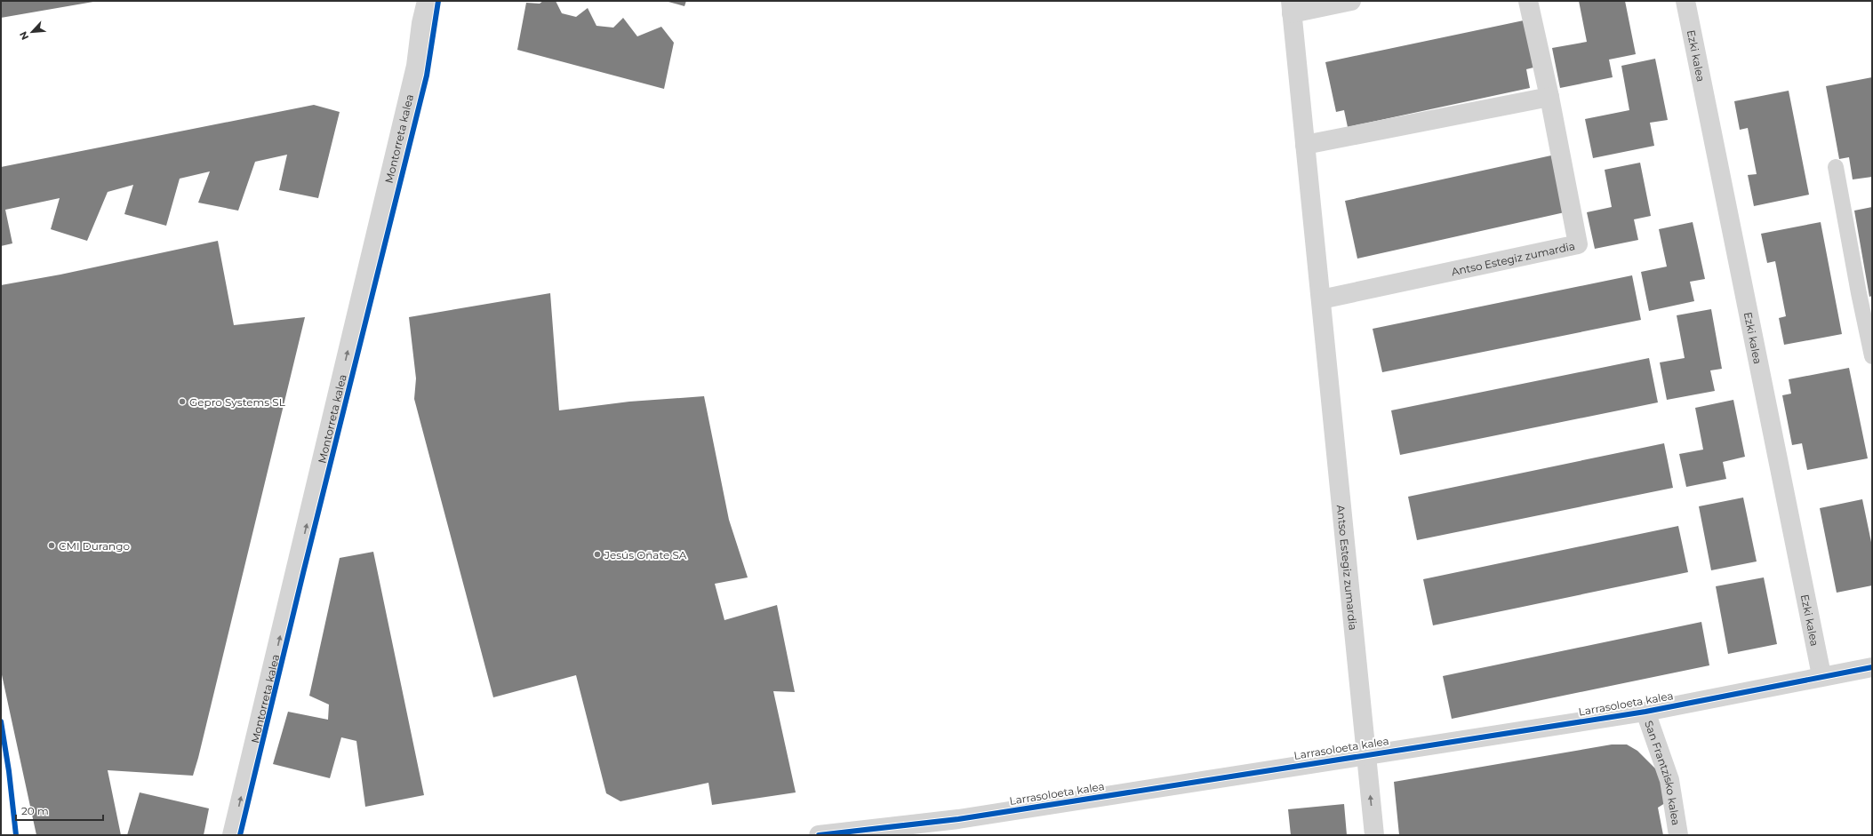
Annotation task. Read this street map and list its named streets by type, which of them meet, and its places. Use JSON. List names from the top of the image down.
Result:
{
  "streets": {
    "street": [
      "Ezki kalea",
      "Montorreta kalea",
      "Antso Estegiz zumardia",
      "Larrasoloeta kalea",
      "San Frantzisko kalea"
    ]
  },
  "crossings": [
    ["Ezki kalea", "Larrasoloeta kalea"],
    ["Antso Estegiz zumardia", "Larrasoloeta kalea"],
    ["Larrasoloeta kalea", "San Frantzisko kalea"]
  ],
  "one_way": ["Montorreta kalea"],
  "places": ["Gepro Systems SL", "CMI Durango", "Jesús Oñate SA"],
  "scale_bar": "20 m",
  "north": "bottom left"
}
